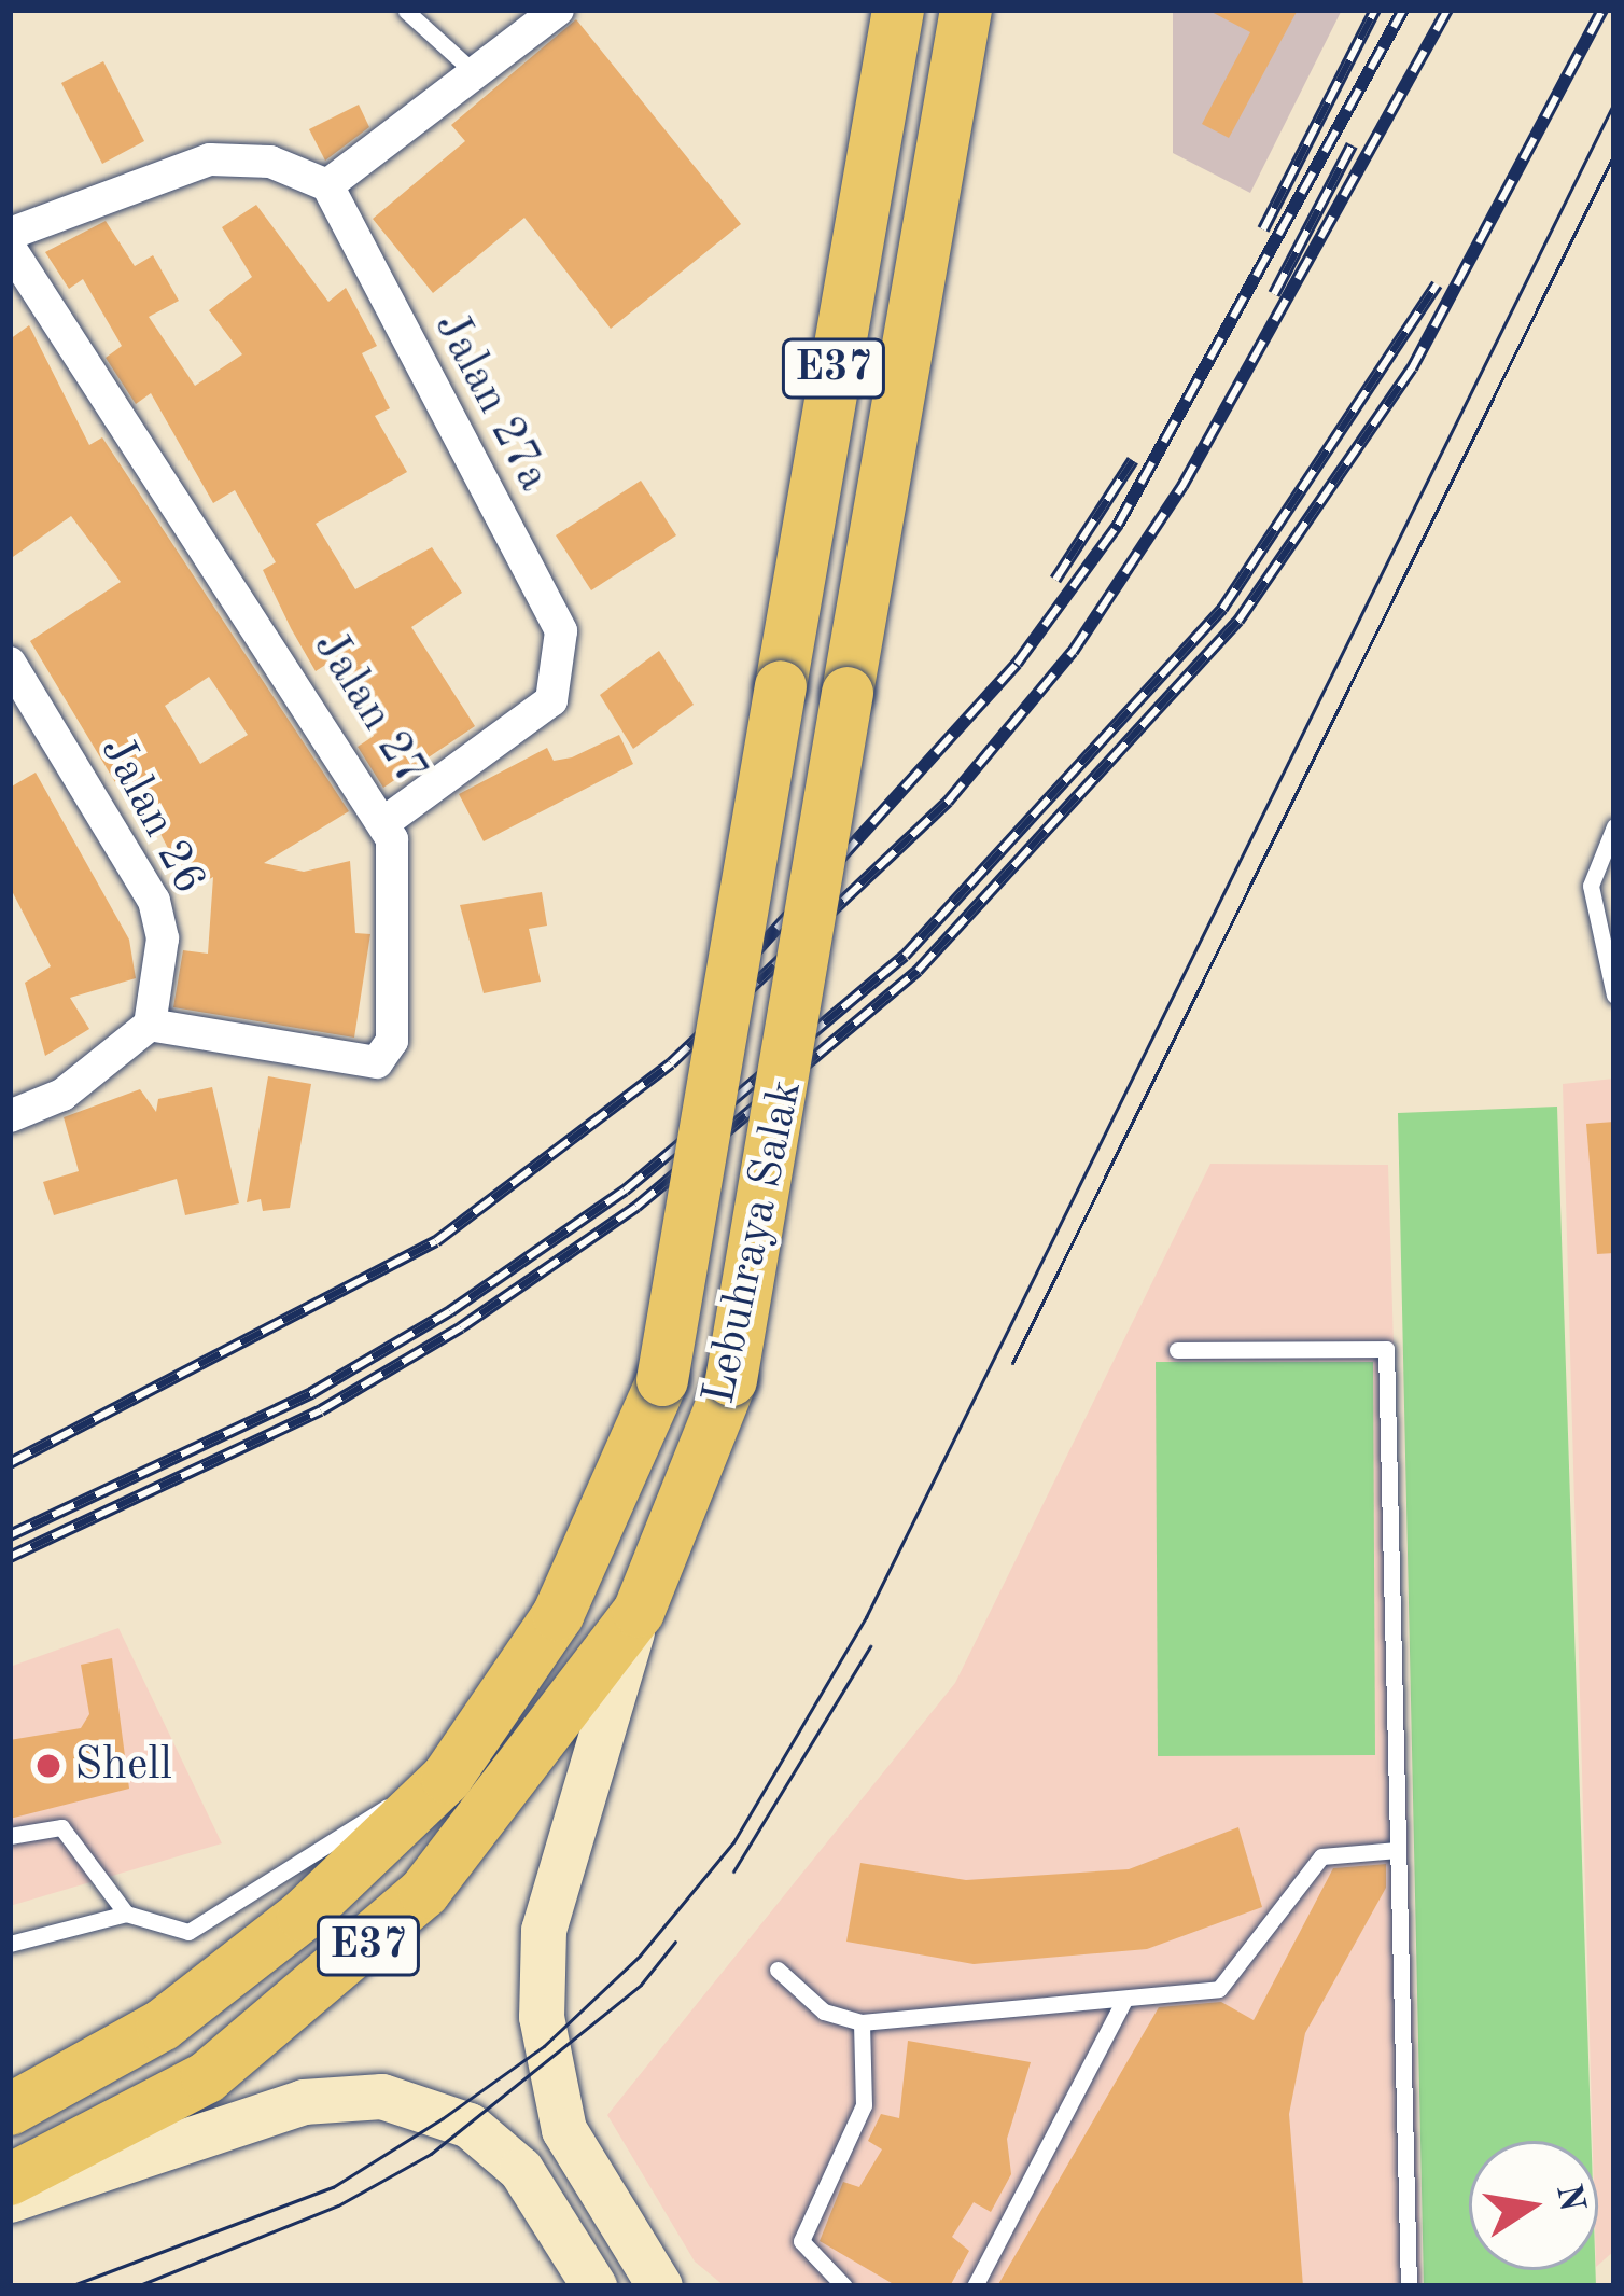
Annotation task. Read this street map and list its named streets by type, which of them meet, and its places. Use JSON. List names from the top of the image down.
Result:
{
  "streets": {
    "highway": ["E37", "Lebuhraya Salak"],
    "street": ["Jalan 27a", "Jalan 27", "Jalan 26"]
  },
  "crossings": [
    ["Jalan 27a", "Jalan 27"],
    ["Jalan 27", "Jalan 26"]
  ],
  "places": ["Shell"],
  "north": "right"
}
